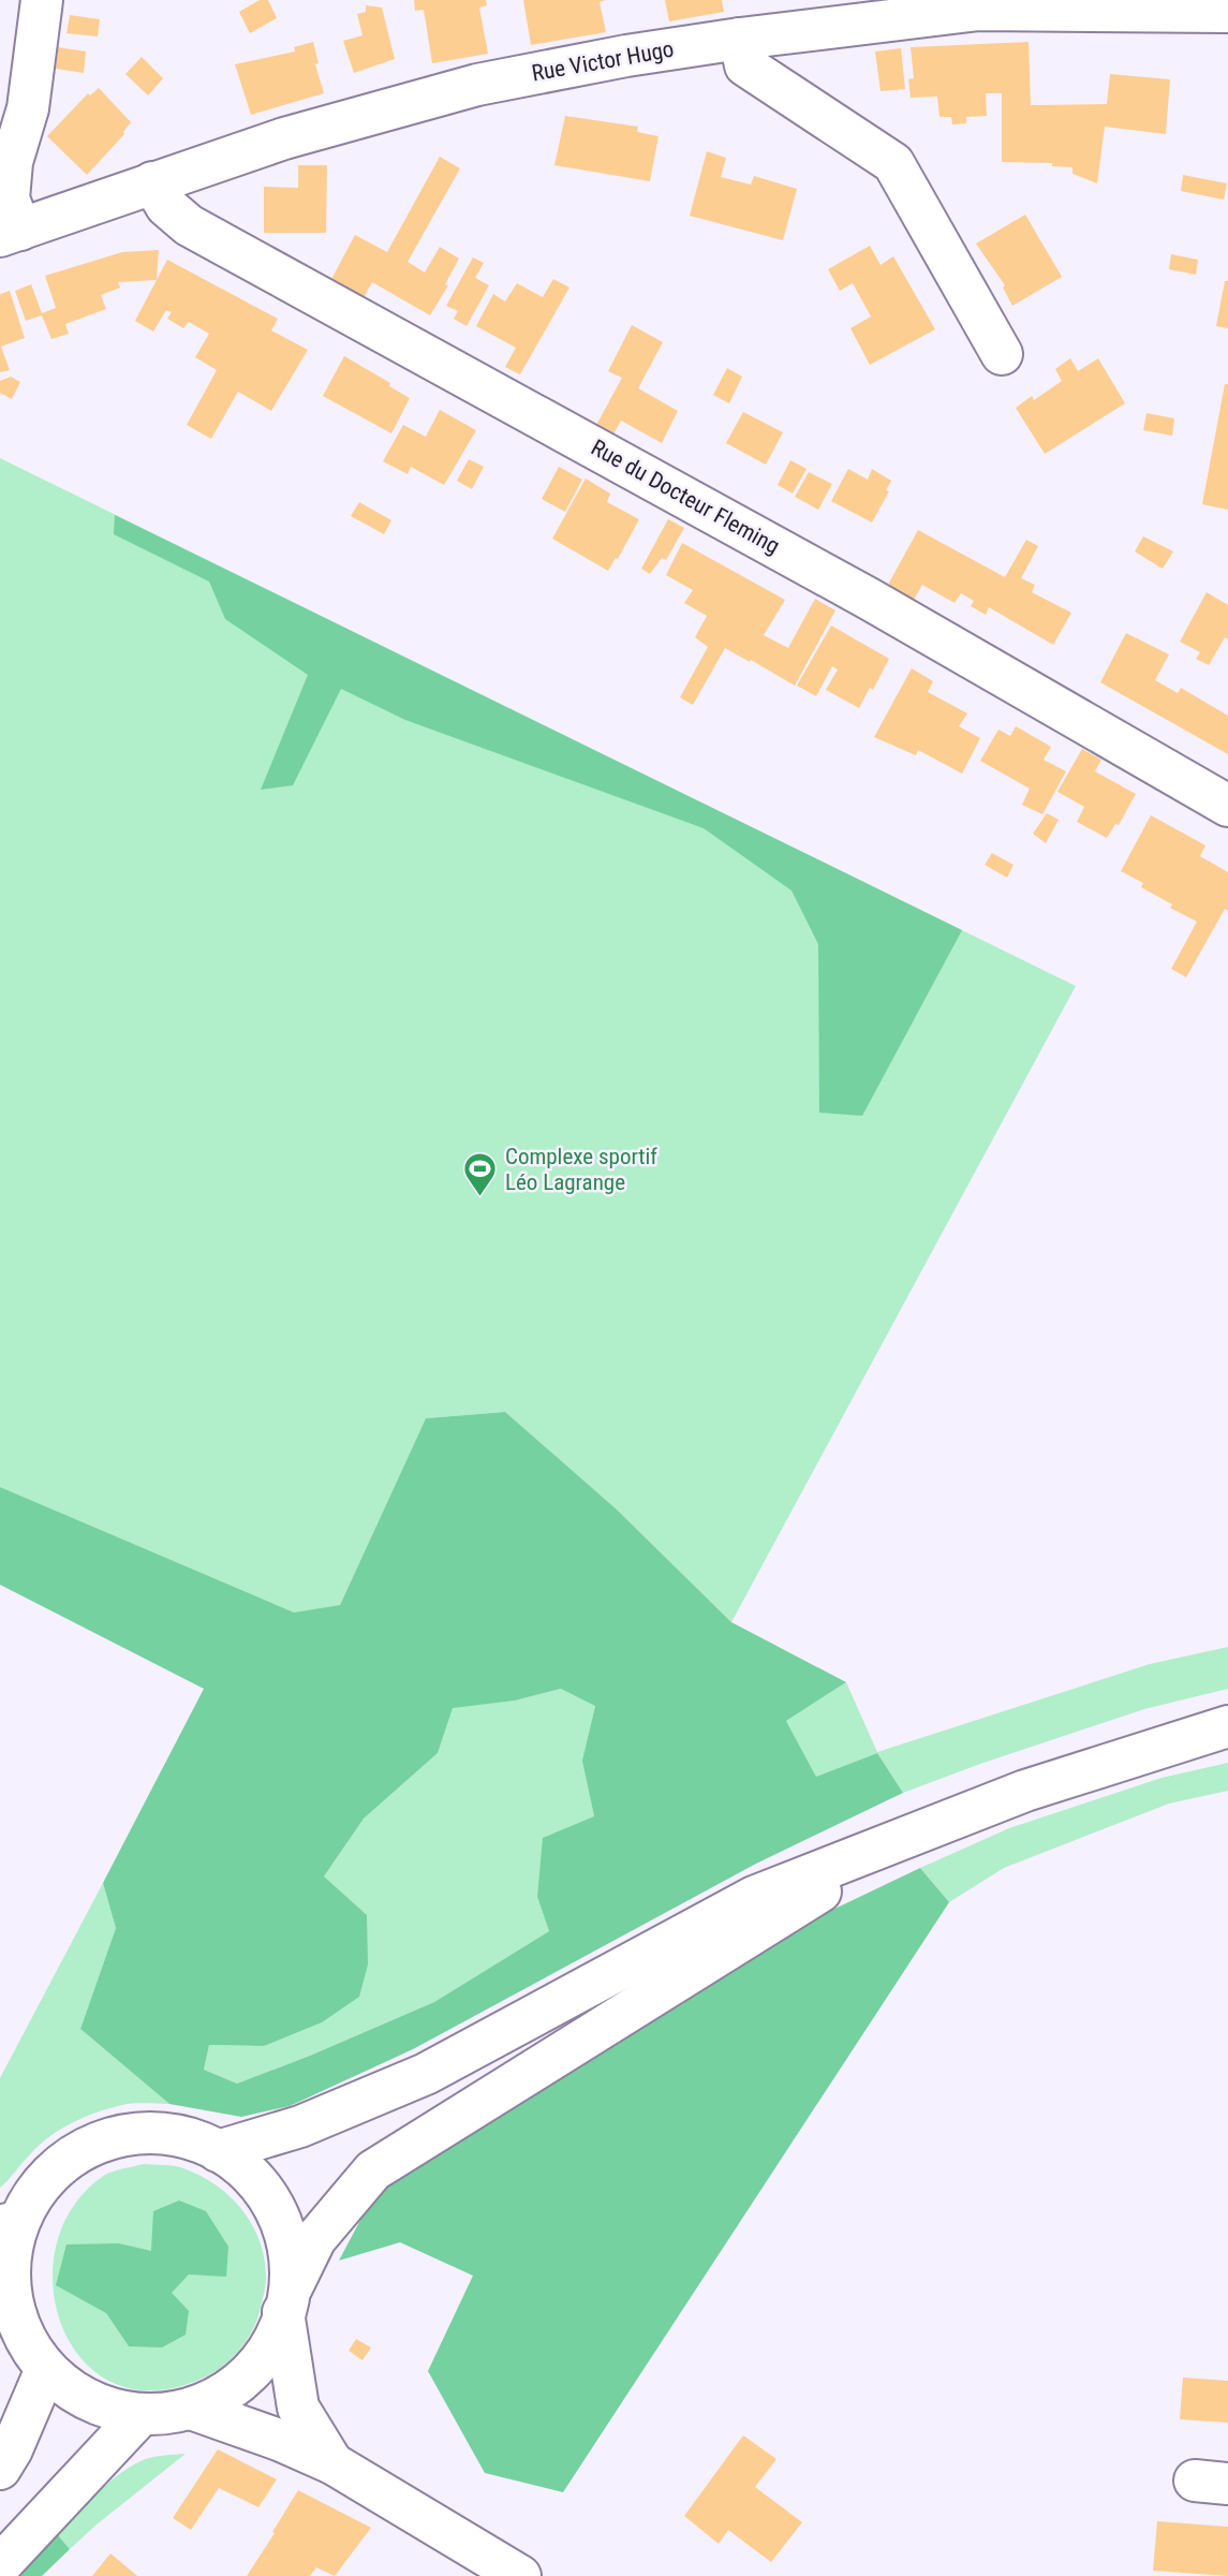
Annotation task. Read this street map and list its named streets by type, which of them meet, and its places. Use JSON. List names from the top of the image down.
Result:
{
  "streets": {
    "street": ["Rue Victor Hugo", "Rue du Docteur Fleming"]
  },
  "crossings": [
    ["Rue Victor Hugo", "Rue du Docteur Fleming"]
  ],
  "places": {
    "sports": ["Complexe sportif Léo Lagrange"]
  }
}
